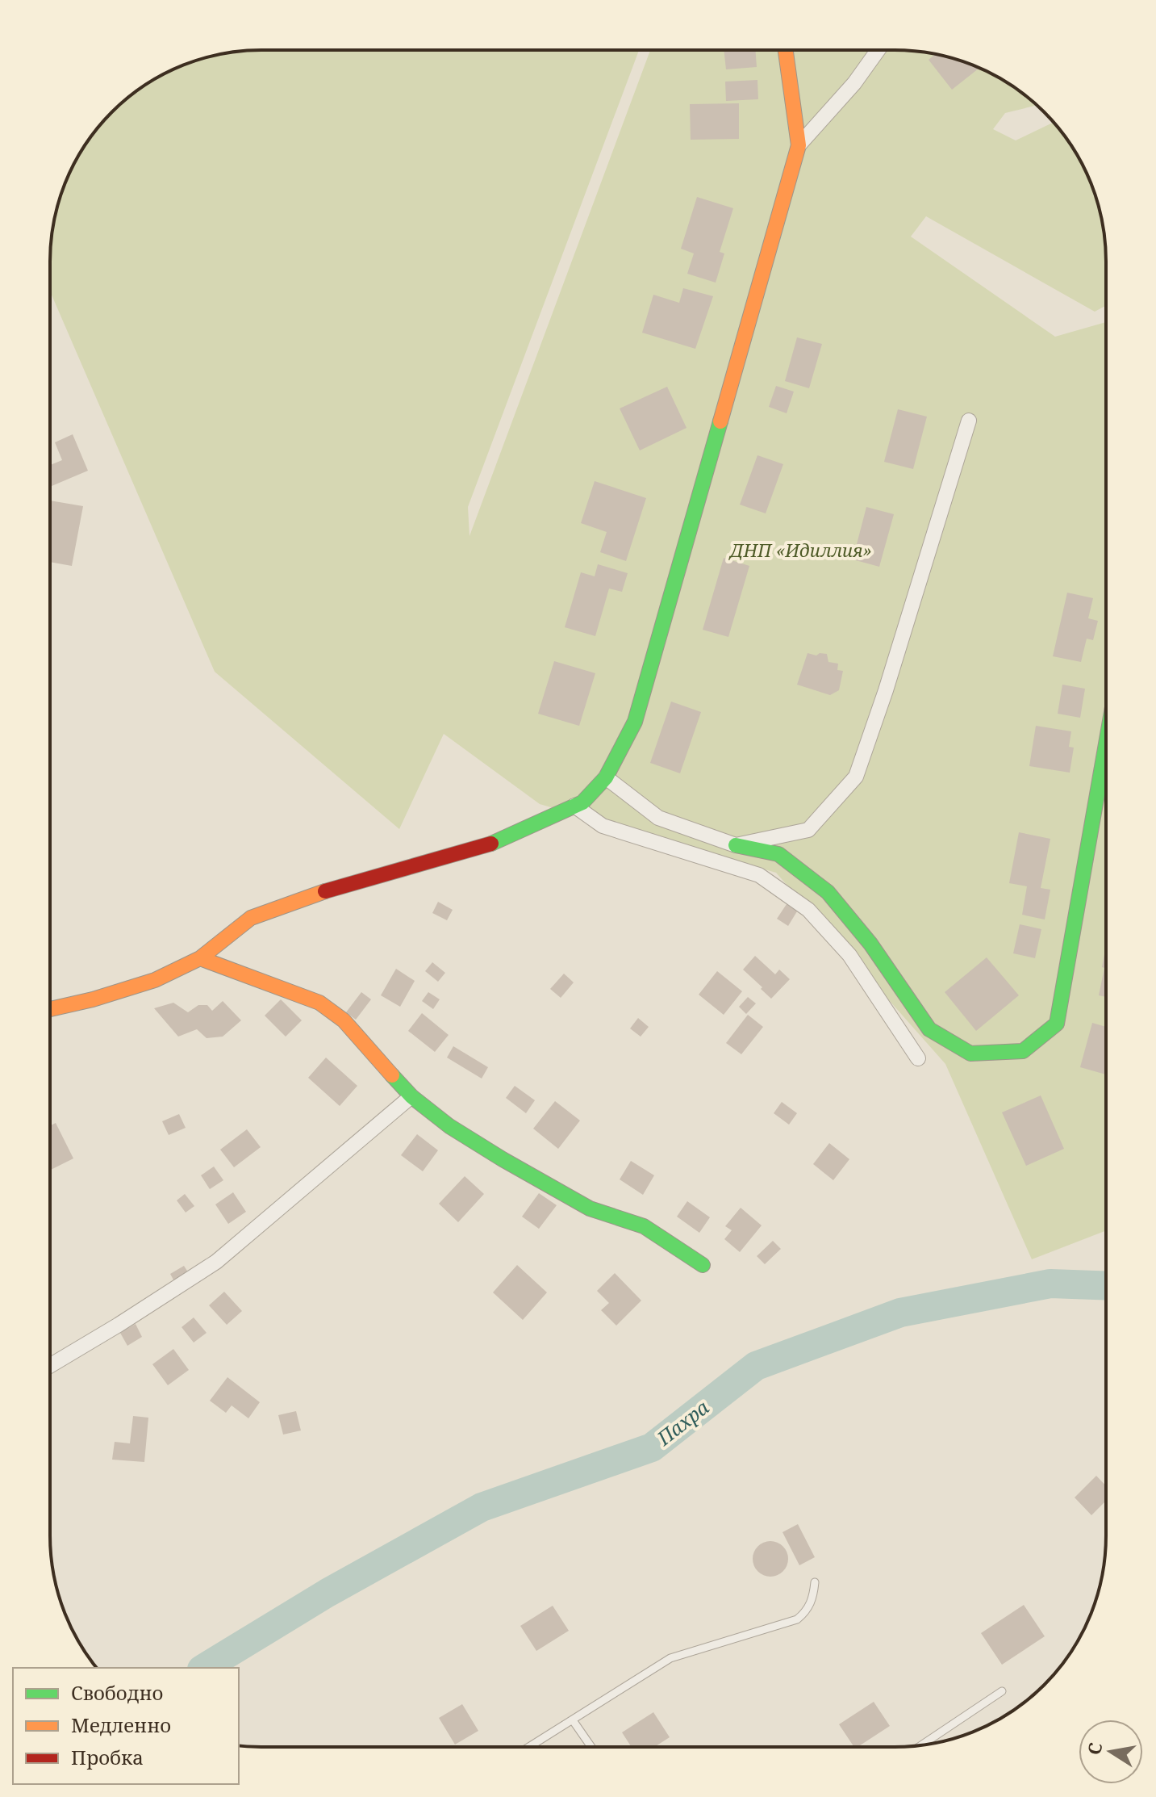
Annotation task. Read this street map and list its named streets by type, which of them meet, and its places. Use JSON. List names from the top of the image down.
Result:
{
  "water": ["Пахра"],
  "parks": ["ДНП «Идиллия»"],
  "legend": ["Свободно", "Медленно", "Пробка"],
  "north": "left"
}
